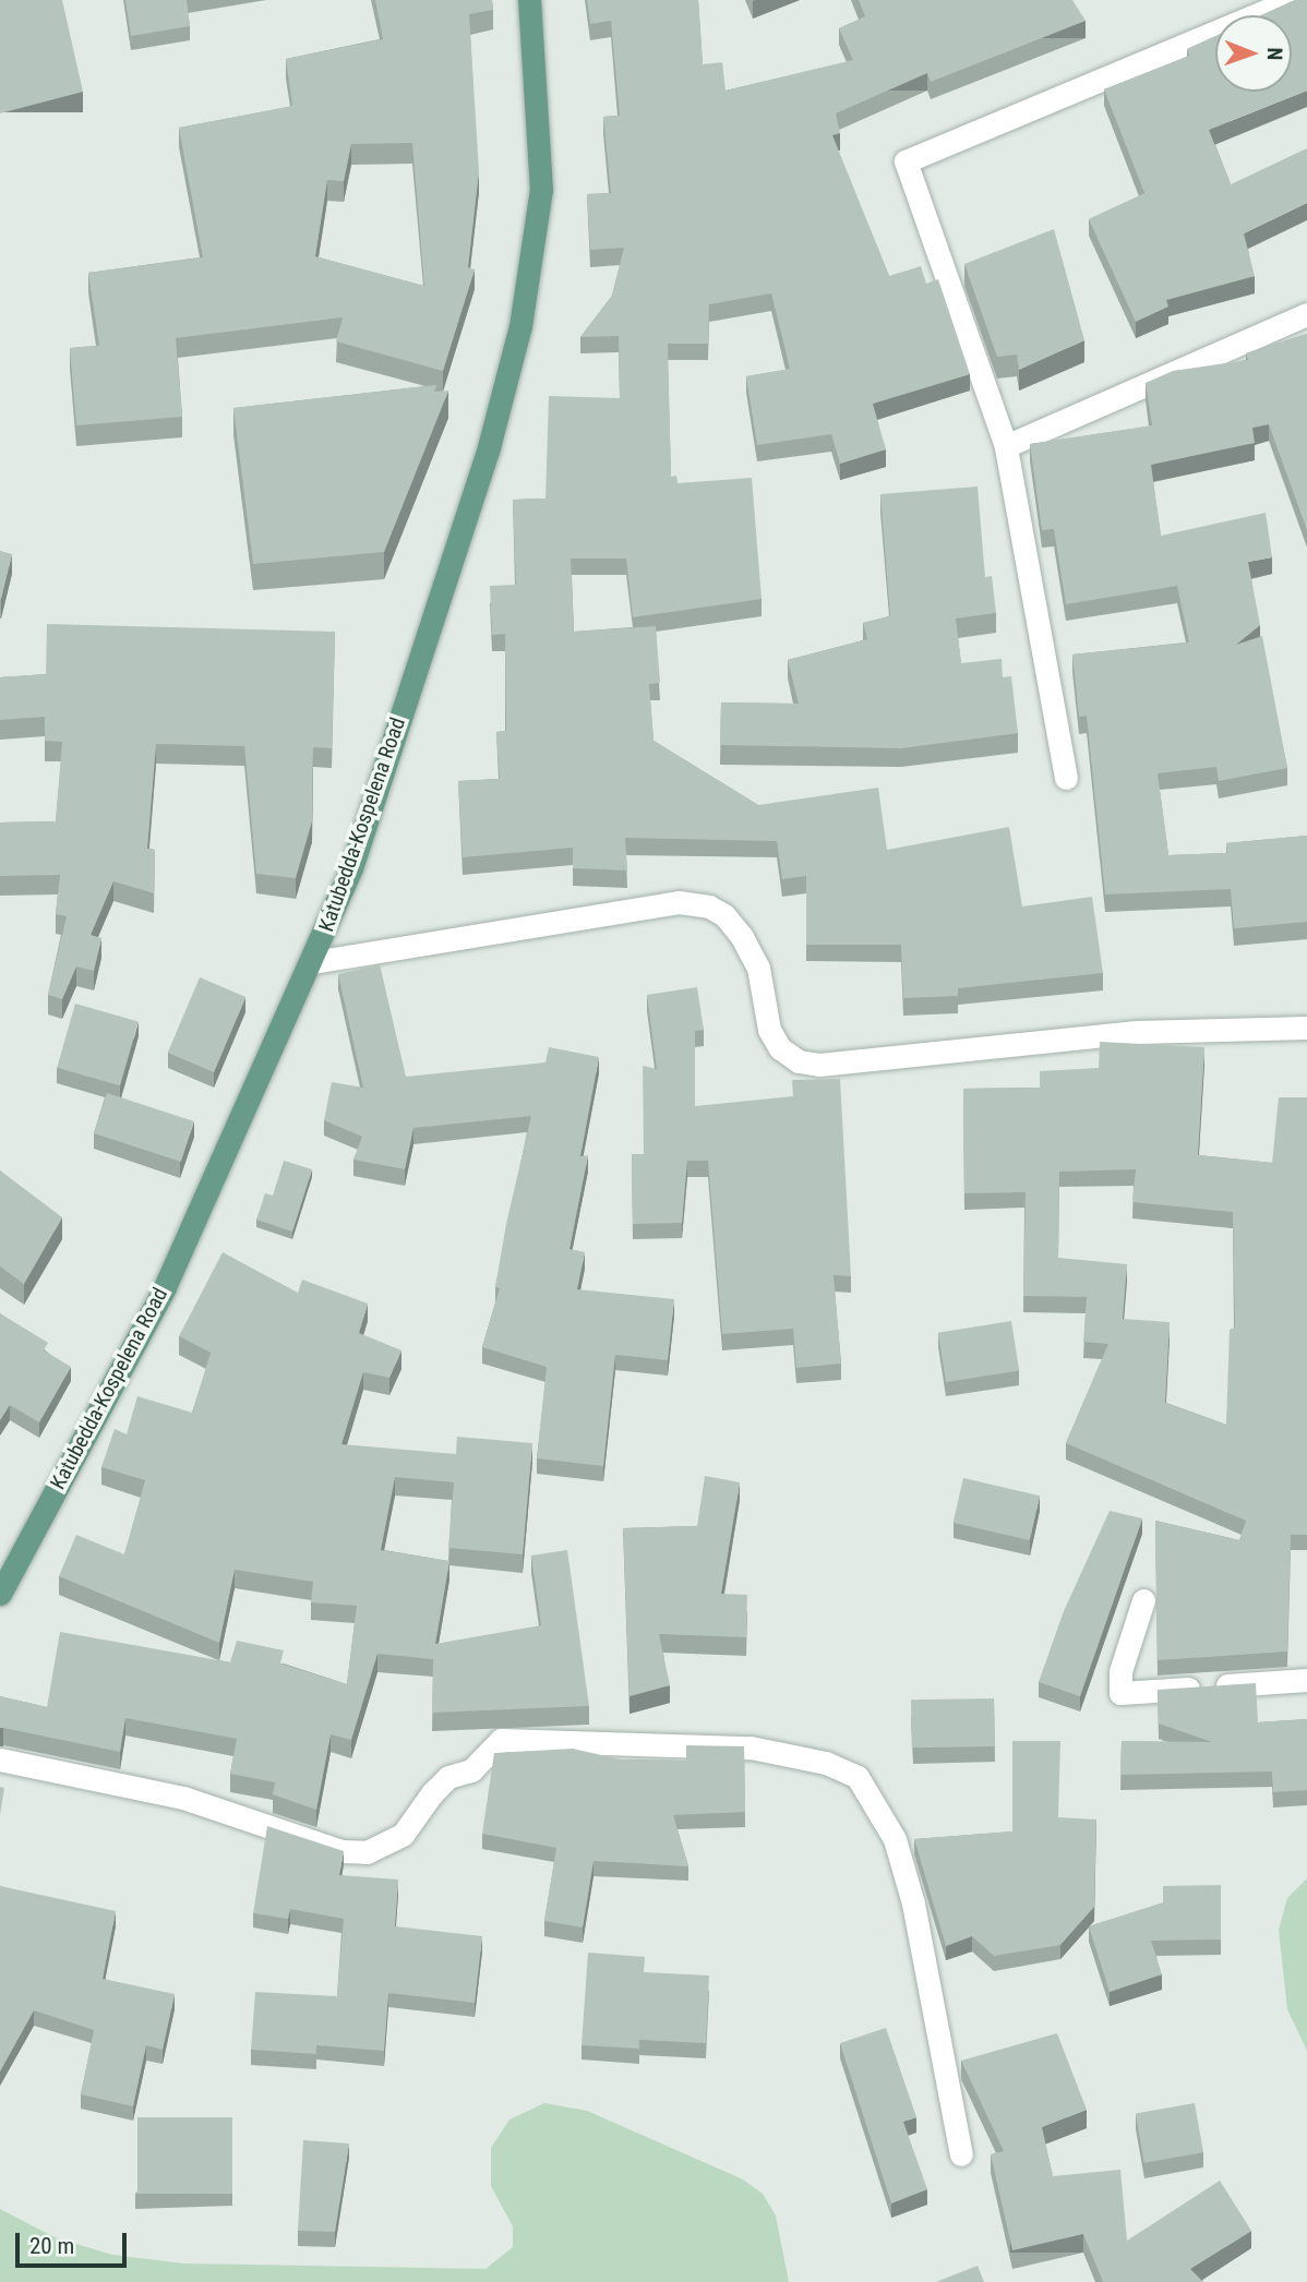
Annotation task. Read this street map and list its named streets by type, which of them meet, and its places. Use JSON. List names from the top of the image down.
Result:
{
  "streets": {
    "main road": ["Katubedda-Kospelena Road"]
  },
  "scale_bar": "20 m",
  "north": "right"
}
